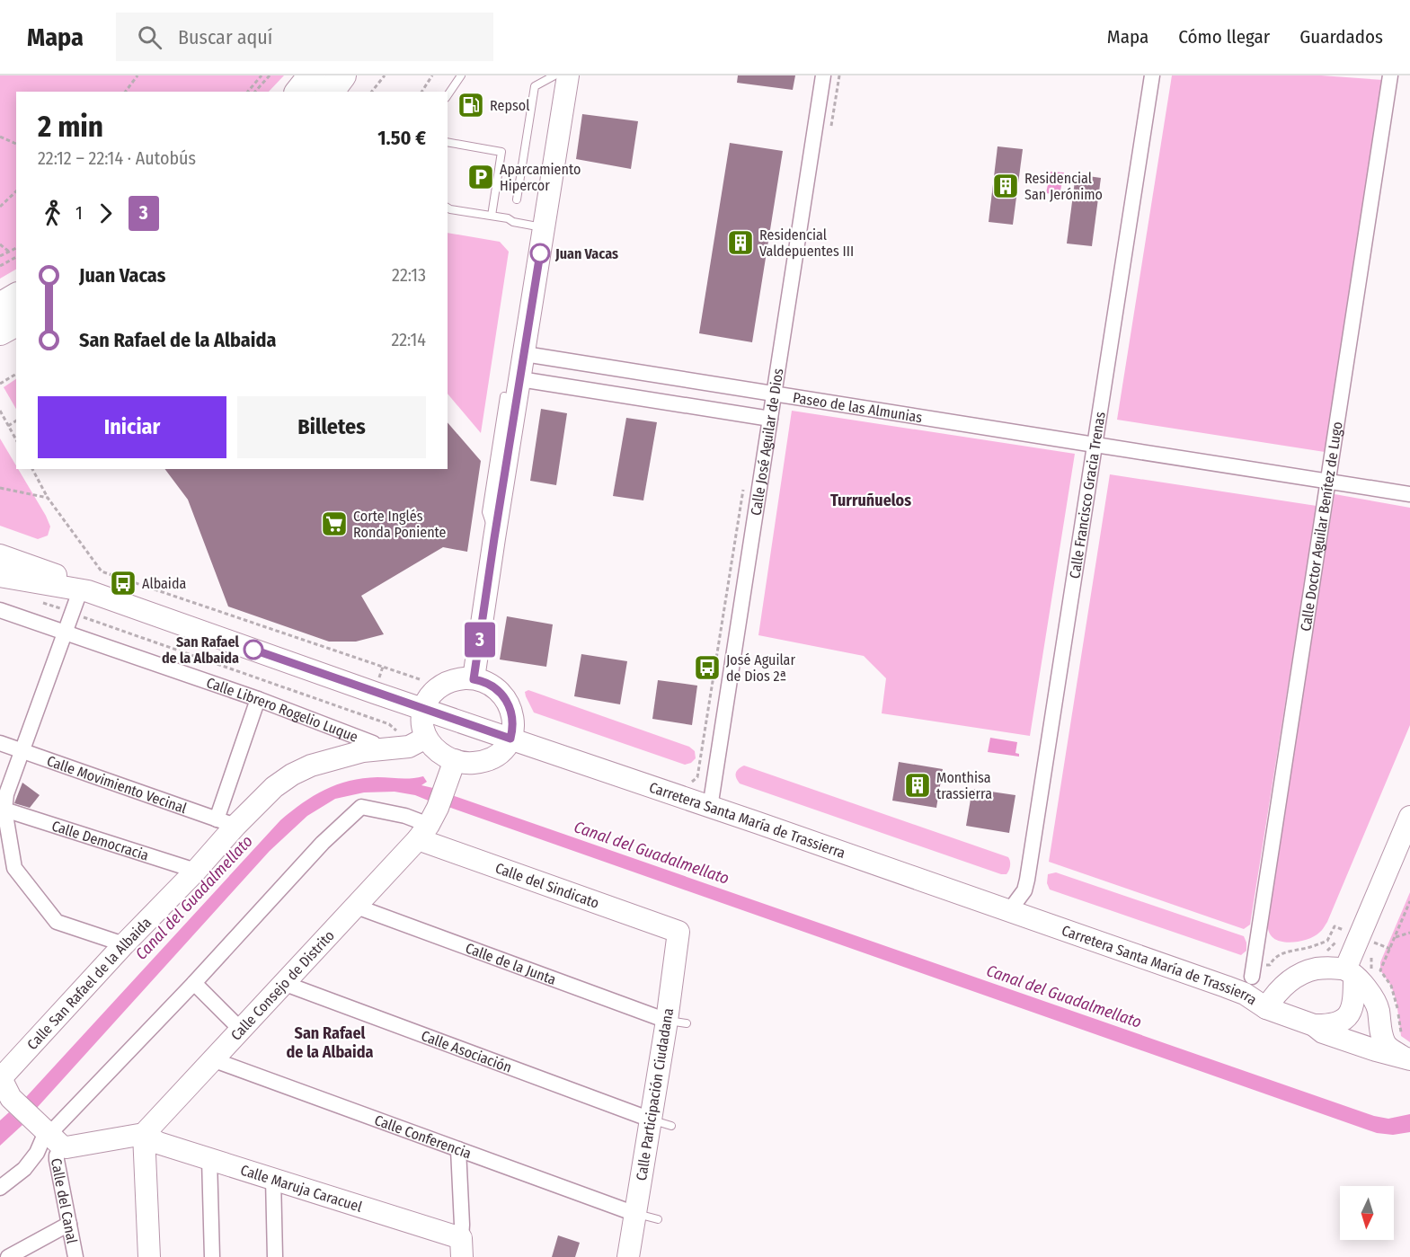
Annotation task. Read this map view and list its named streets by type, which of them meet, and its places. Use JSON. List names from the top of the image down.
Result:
{
  "streets": {
    "street": [
      "Paseo de las Almunias",
      "Calle José Aguilar de Dios",
      "Calle Francisco Gracia Trenas",
      "Calle Doctor Aguilar Benítez de Lugo",
      "Calle Librero Rogelio Luque",
      "Calle Movimiento Vecinal",
      "Carretera Santa María de Trassierra",
      "Calle Democracia",
      "Calle del Sindicato",
      "Calle de la Junta",
      "Calle San Rafael de la Albaida",
      "Calle Consejo de Distrito",
      "Calle Asociación",
      "Calle Participación Ciudadana",
      "Calle Conferencia",
      "Calle Maruja Caracuel",
      "Calle del Canal"
    ]
  },
  "crossings": [
    ["Paseo de las Almunias", "Calle José Aguilar de Dios"],
    ["Paseo de las Almunias", "Calle Francisco Gracia Trenas"],
    ["Paseo de las Almunias", "Calle Doctor Aguilar Benítez de Lugo"],
    ["Calle José Aguilar de Dios", "Carretera Santa María de Trassierra"],
    ["Calle Francisco Gracia Trenas", "Carretera Santa María de Trassierra"],
    ["Calle Librero Rogelio Luque", "Calle San Rafael de la Albaida"],
    ["Calle Movimiento Vecinal", "Calle San Rafael de la Albaida"],
    ["Calle Democracia", "Calle San Rafael de la Albaida"],
    ["Calle del Sindicato", "Calle Consejo de Distrito"],
    ["Calle del Sindicato", "Calle Participación Ciudadana"],
    ["Calle de la Junta", "Calle Consejo de Distrito"],
    ["Calle de la Junta", "Calle Participación Ciudadana"],
    ["Calle San Rafael de la Albaida", "Calle del Canal"],
    ["Calle Consejo de Distrito", "Calle Asociación"],
    ["Calle Consejo de Distrito", "Calle Conferencia"],
    ["Calle Consejo de Distrito", "Calle Maruja Caracuel"],
    ["Calle Asociación", "Calle Participación Ciudadana"],
    ["Calle Participación Ciudadana", "Calle Conferencia"]
  ],
  "districts": ["Turruñuelos", "San Rafael de la Albaida"],
  "water": ["Canal del Guadalmellato"],
  "places": {
    "fuel station": ["Repsol"],
    "parking": ["Aparcamiento Hipercor"],
    "building": ["Residencial San Jerónimo", "Residencial Valdepuentes III", "Monthisa trassierra"],
    "other": ["Juan Vacas", "San Rafael de la Albaida"],
    "supermarket": ["Corte Inglés Ronda Poniente"],
    "bus stop": ["Albaida", "José Aguilar de Dios 2ª"]
  },
  "lines": ["bus line 3"],
  "north": "bottom",
  "page": {
    "header": "Mapa",
    "search": "Buscar aquí",
    "nav": ["Mapa", "Cómo llegar", "Guardados"],
    "on_map": "3",
    "heading": ["2 min", "22:12 – 22:14 · Autobús", "1.50 €"],
    "legs": ["1", "3"],
    "list": [
      {
        "name": "Juan Vacas",
        "value": "22:13"
      },
      {
        "name": "San Rafael de la Albaida",
        "value": "22:14"
      }
    ],
    "buttons": ["Iniciar", "Billetes"]
  }
}
